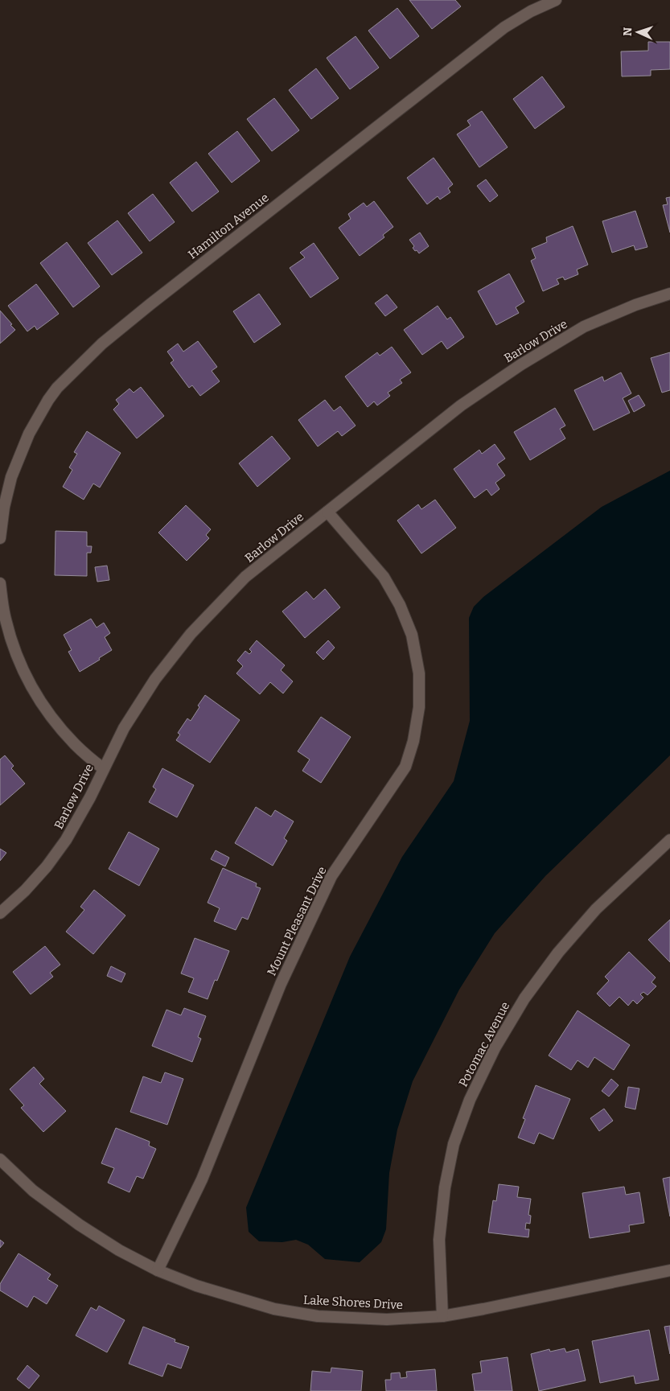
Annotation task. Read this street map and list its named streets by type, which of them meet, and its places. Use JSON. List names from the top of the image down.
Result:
{
  "streets": {
    "street": [
      "Hamilton Avenue",
      "Barlow Drive",
      "Mount Pleasant Drive",
      "Potomac Avenue",
      "Lake Shores Drive"
    ]
  },
  "crossings": [
    ["Barlow Drive", "Mount Pleasant Drive"],
    ["Mount Pleasant Drive", "Lake Shores Drive"],
    ["Potomac Avenue", "Lake Shores Drive"]
  ],
  "north": "left"
}
